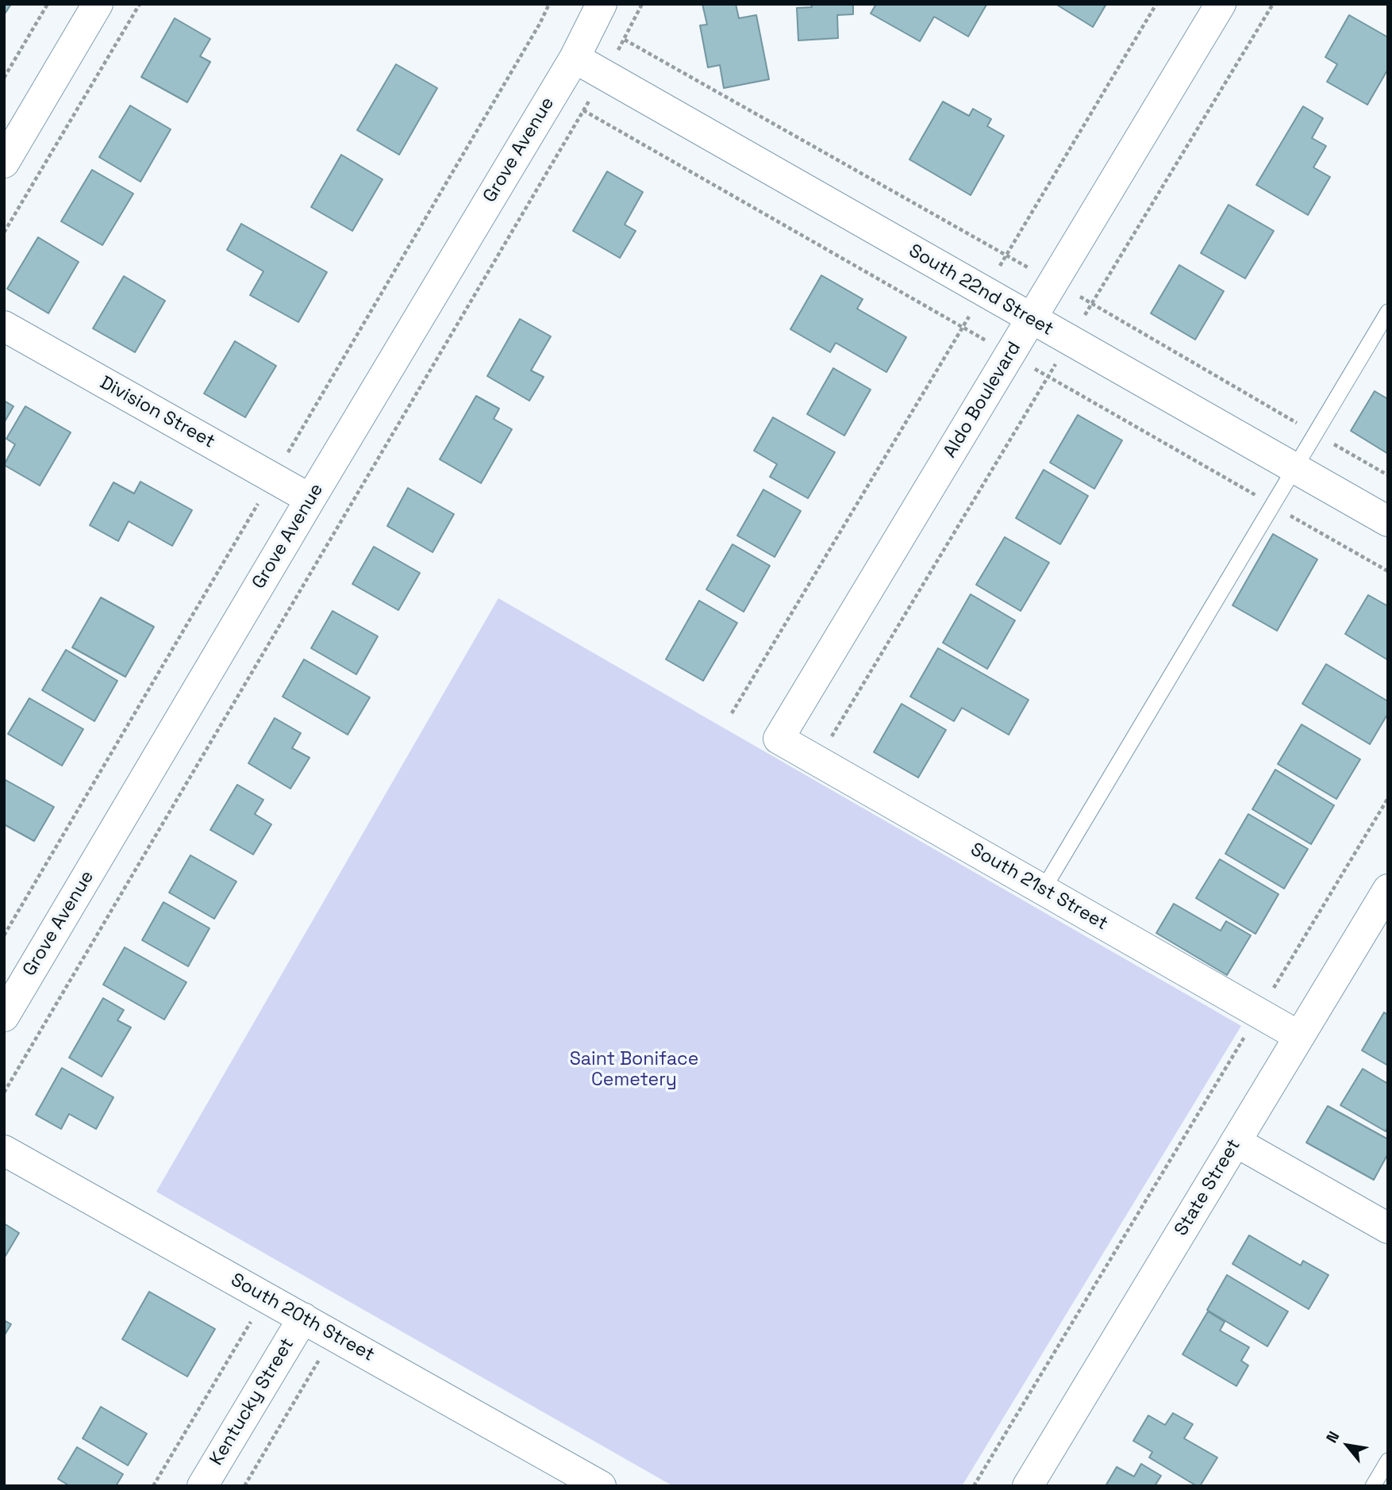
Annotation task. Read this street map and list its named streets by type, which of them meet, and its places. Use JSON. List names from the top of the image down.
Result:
{
  "streets": {
    "street": [
      "Grove Avenue",
      "South 22nd Street",
      "Aldo Boulevard",
      "Division Street",
      "South 21st Street",
      "State Street",
      "South 20th Street",
      "Kentucky Street"
    ]
  },
  "crossings": [
    ["Grove Avenue", "South 22nd Street"],
    ["Grove Avenue", "Division Street"],
    ["South 22nd Street", "Aldo Boulevard"],
    ["Aldo Boulevard", "South 21st Street"],
    ["South 21st Street", "State Street"],
    ["South 20th Street", "Kentucky Street"]
  ],
  "parks": ["Saint Boniface Cemetery"],
  "north": "top left"
}
